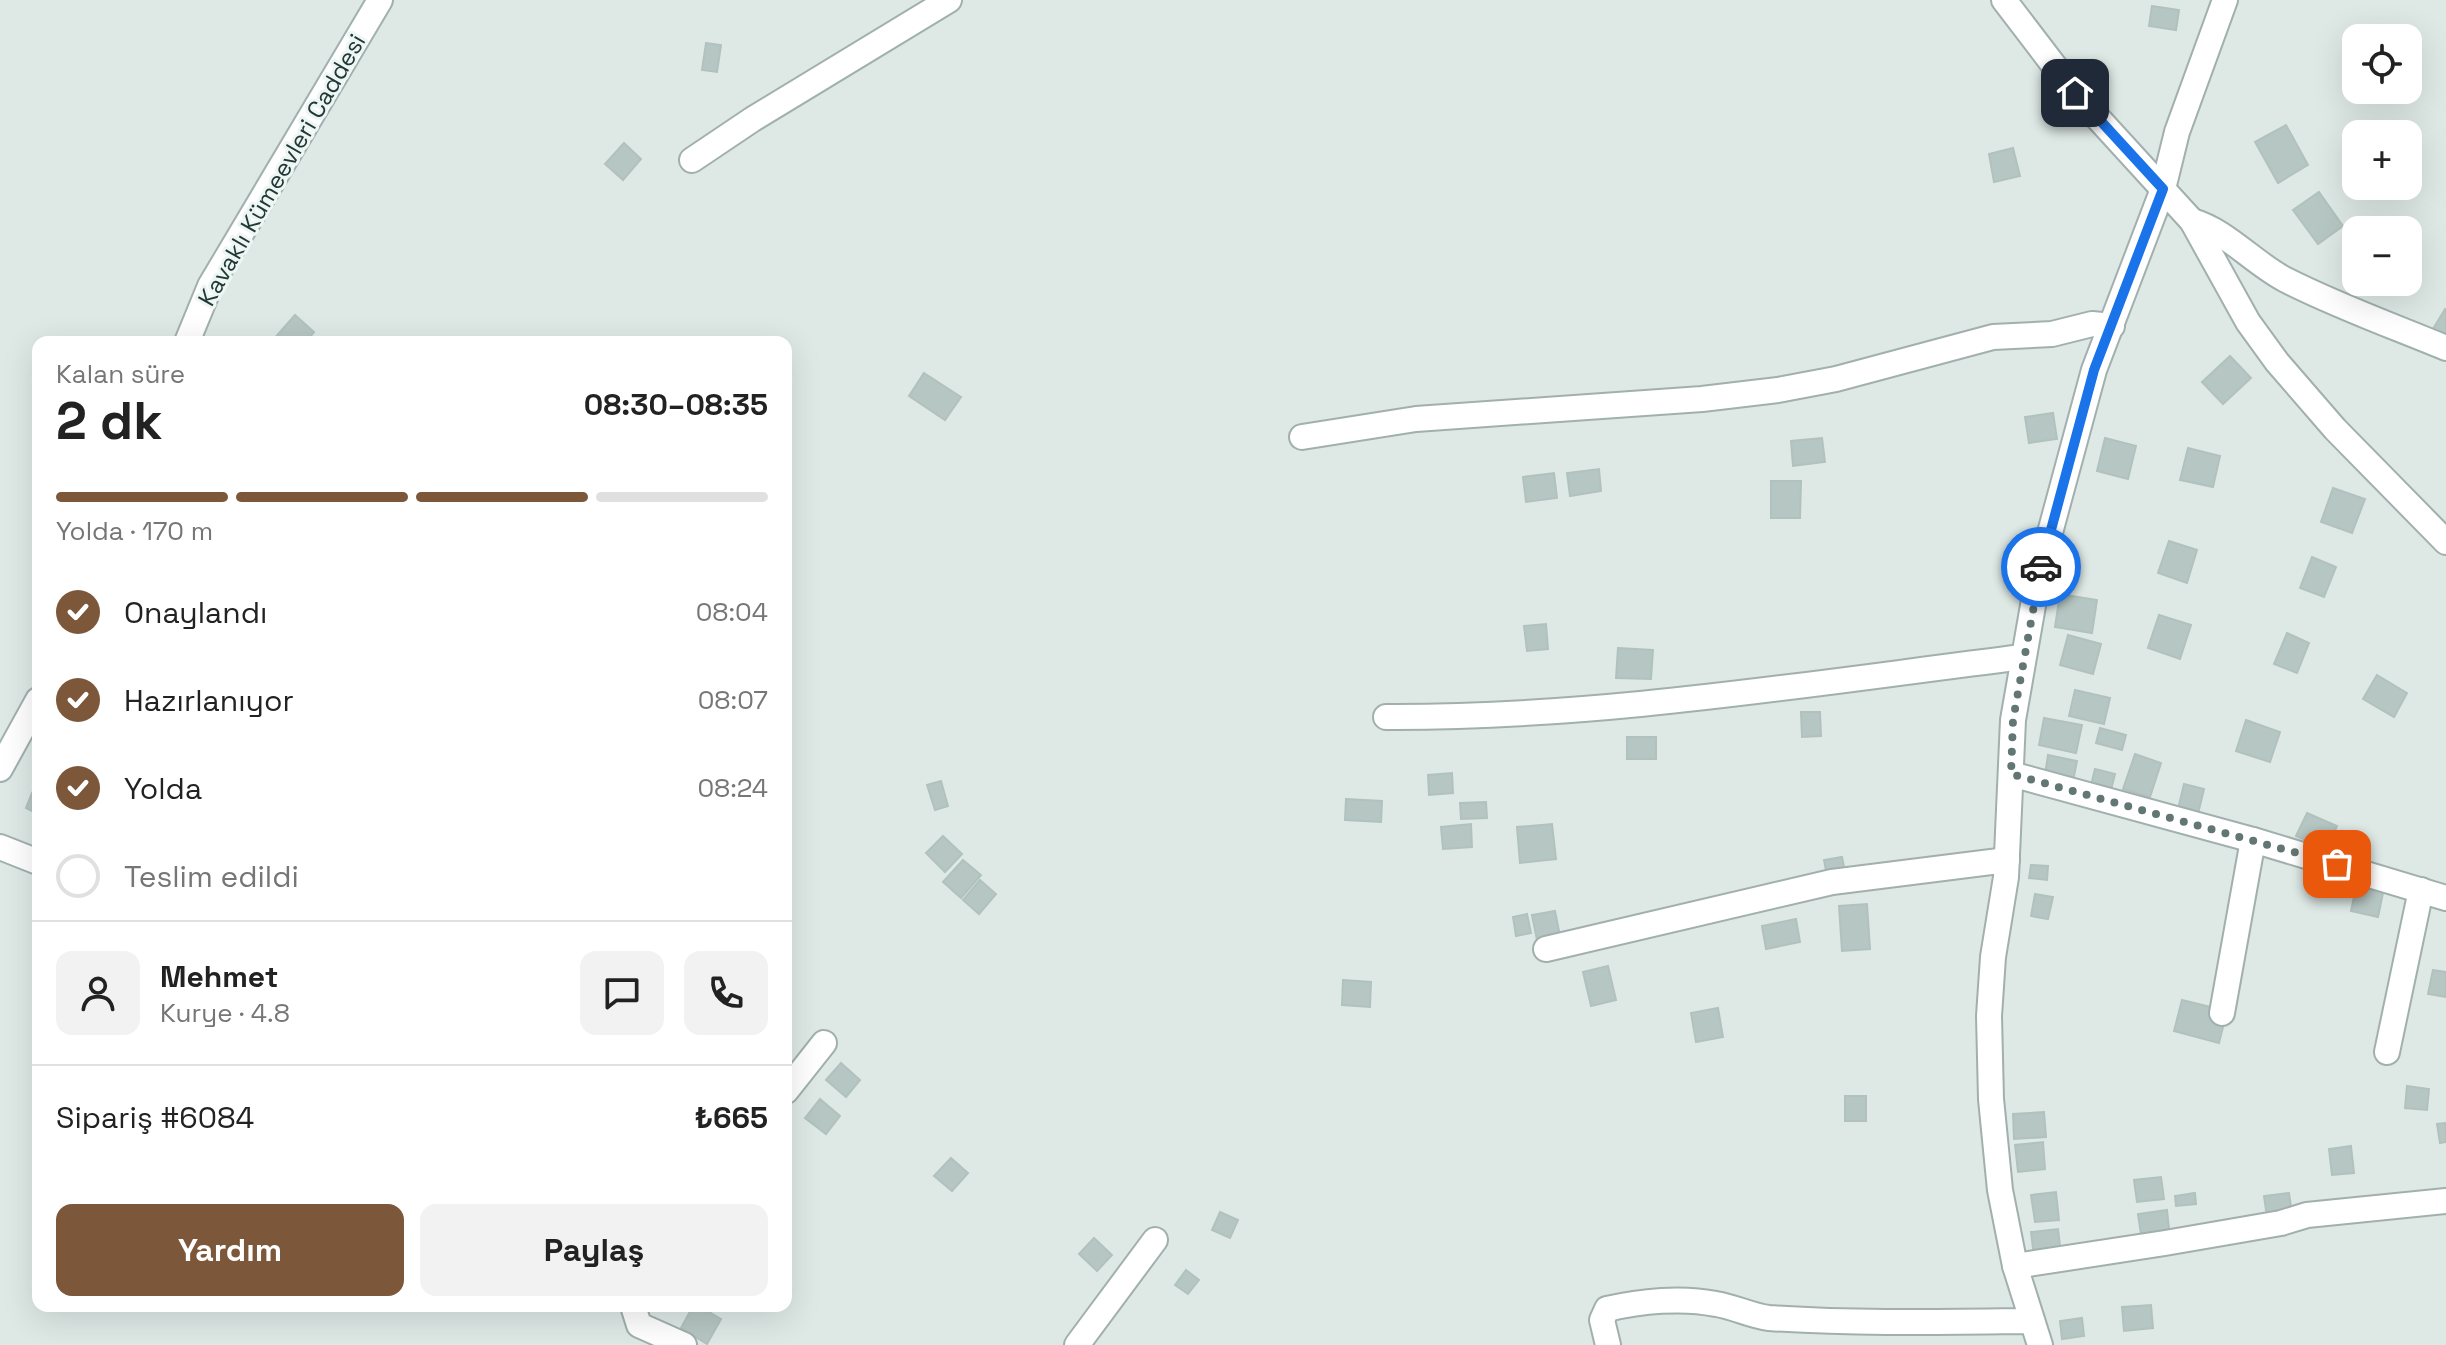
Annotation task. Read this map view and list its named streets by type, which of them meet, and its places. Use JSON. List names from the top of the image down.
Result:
{
  "streets": {
    "street": ["Kavaklı Kümeevleri Caddesi"]
  },
  "page": {
    "map_buttons": ["+", "−"],
    "heading": ["2 dk", "Kalan süre", "08:30–08:35"],
    "panel": [
      "Mehmet",
      "Kurye · 4.8",
      "Sipariş #6084",
      "₺665"
    ],
    "bar": "Yolda · 170 m",
    "list": [
      ["Onaylandı", "08:04"],
      ["Hazırlanıyor", "08:07"],
      ["Yolda", "08:24"],
      "Teslim edildi"
    ],
    "buttons": ["Yardım", "Paylaş"]
  }
}
